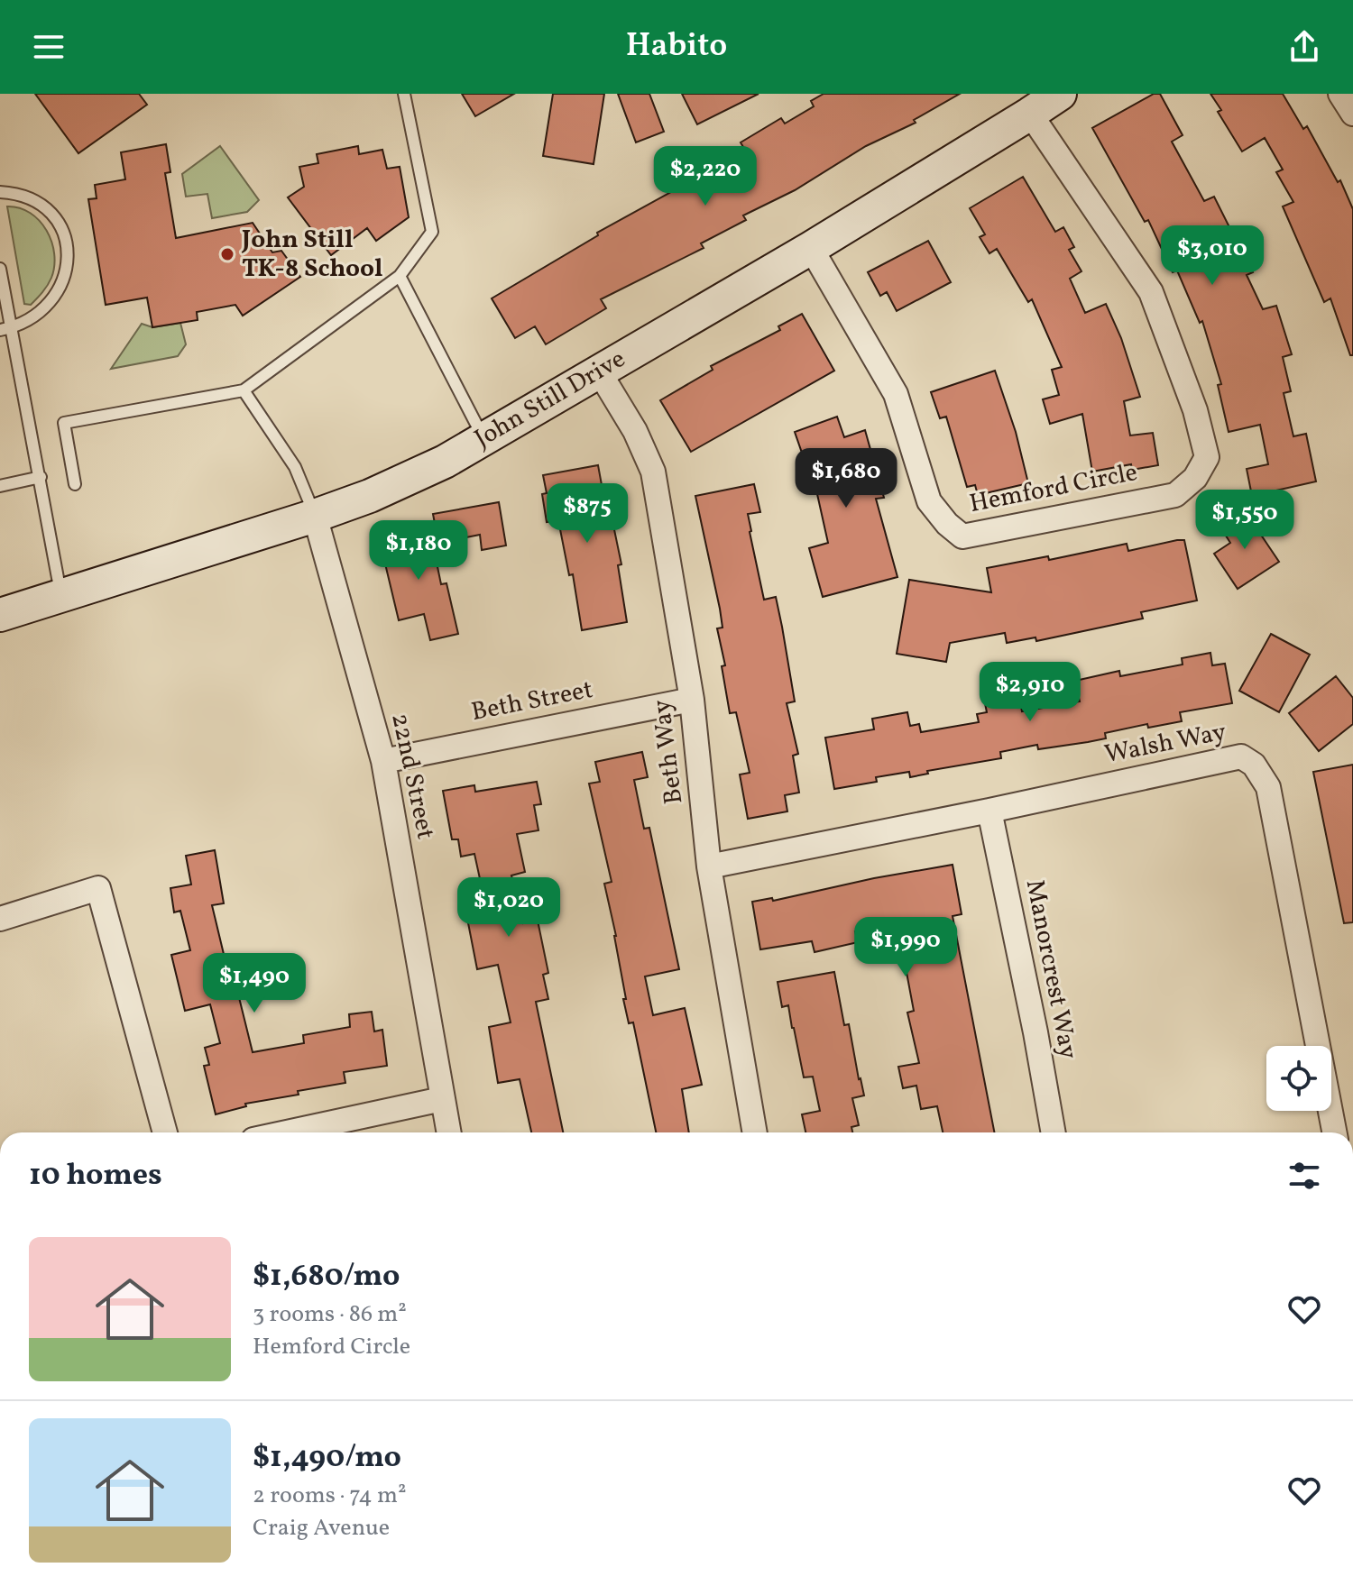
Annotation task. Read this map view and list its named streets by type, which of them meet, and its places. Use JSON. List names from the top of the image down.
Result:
{
  "streets": {
    "street": [
      "John Still Drive",
      "Hemford Circle",
      "Beth Street",
      "Walsh Way",
      "Beth Way",
      "22nd Street",
      "Manorcrest Way"
    ]
  },
  "crossings": [
    ["John Still Drive", "Hemford Circle"],
    ["John Still Drive", "Beth Way"],
    ["John Still Drive", "22nd Street"],
    ["Beth Street", "Beth Way"],
    ["Beth Street", "22nd Street"],
    ["Walsh Way", "Beth Way"],
    ["Walsh Way", "Manorcrest Way"]
  ],
  "places": ["John Still TK-8 School"],
  "page": {
    "header": "Habito",
    "price": [
      "$2,220",
      "$3,010",
      "$1,680",
      "$875",
      "$1,550",
      "$1,180",
      "$2,910",
      "$1,020",
      "$1,990",
      "$1,490"
    ],
    "heading": "10 homes",
    "list": [
      {
        "name": "$1,680/mo",
        "note": "3 rooms · 86 m² · Hemford Circle"
      },
      {
        "name": "$1,490/mo",
        "note": "2 rooms · 74 m² · Craig Avenue"
      }
    ]
  }
}
